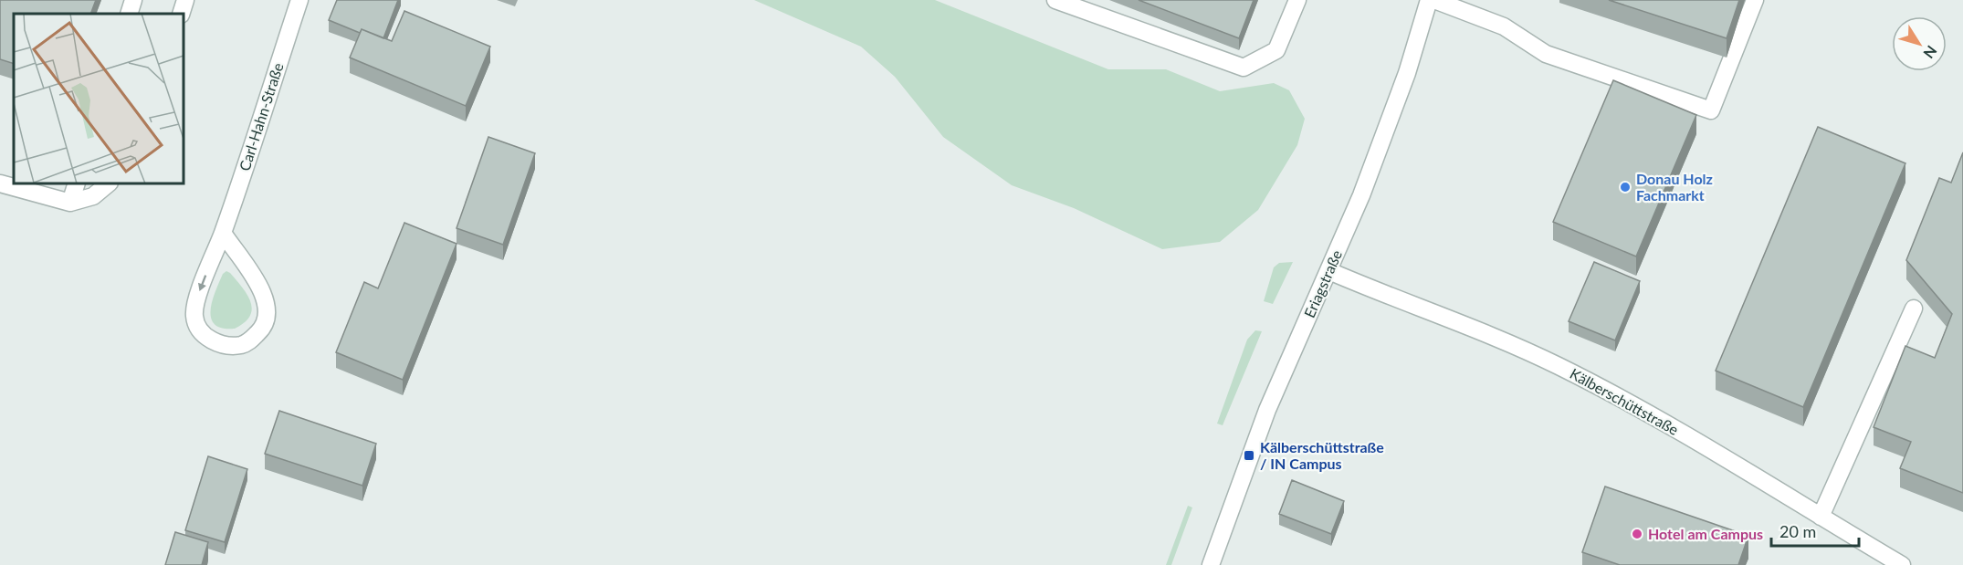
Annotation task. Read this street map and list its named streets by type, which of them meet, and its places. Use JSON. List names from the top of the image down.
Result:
{
  "streets": {
    "street": ["Carl-Hahn-Straße", "Eriagstraße", "Kälberschüttstraße"]
  },
  "crossings": [
    ["Eriagstraße", "Kälberschüttstraße"]
  ],
  "places": {
    "other": ["Donau Holz Fachmarkt", "Hotel am Campus"],
    "transit": ["Kälberschüttstraße / IN Campus"]
  },
  "scale_bar": "20 m",
  "north": "bottom right"
}
